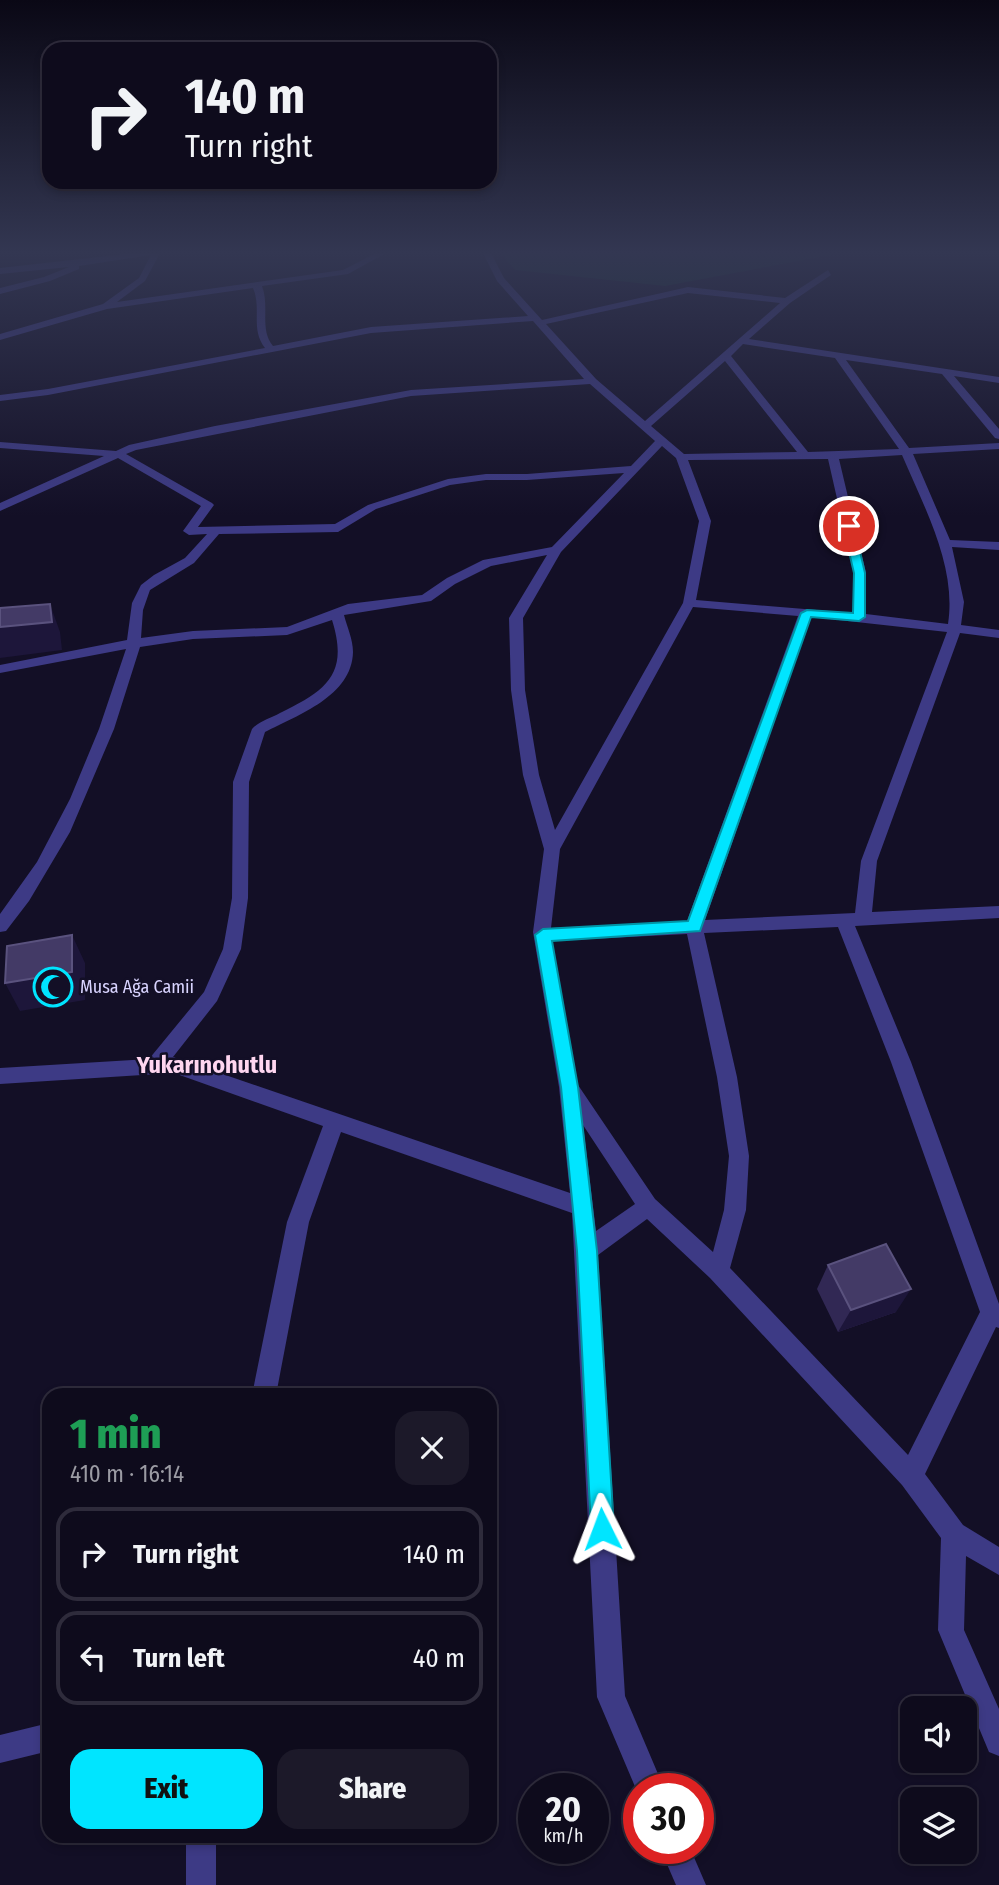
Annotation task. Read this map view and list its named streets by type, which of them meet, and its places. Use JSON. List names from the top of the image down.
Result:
{
  "districts": ["Yukarınohutlu"],
  "places": {
    "mosque": ["Musa Ağa Camii"]
  },
  "page": {
    "turn": ["140 m", "Turn right"],
    "heading": ["1 min", "410 m · 16:14"],
    "list": [
      {
        "name": "Turn right",
        "value": "140 m"
      },
      {
        "name": "Turn left",
        "value": "40 m"
      }
    ],
    "buttons": ["Exit", "Share"],
    "speed": "20 km/h",
    "limit": "30"
  }
}
